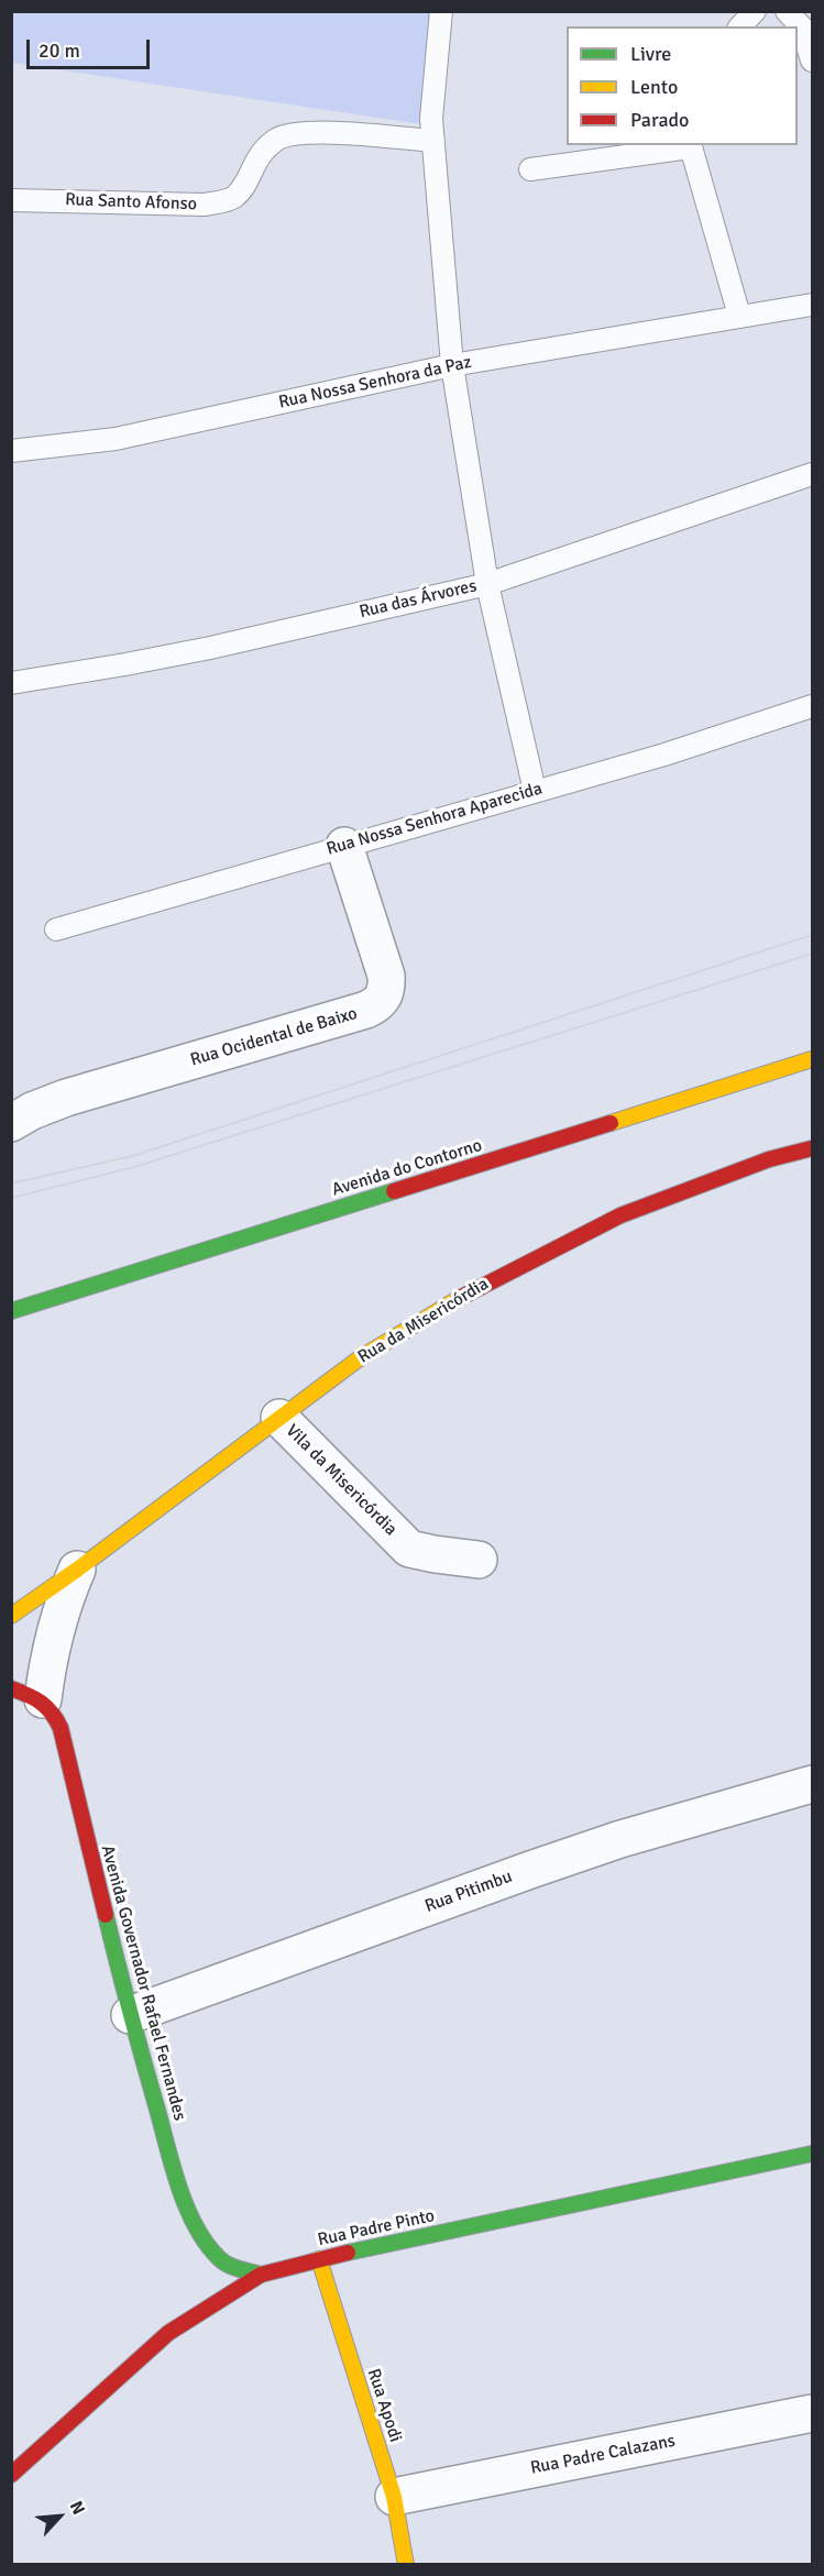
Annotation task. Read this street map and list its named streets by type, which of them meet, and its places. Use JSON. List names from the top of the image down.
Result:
{
  "streets": {
    "main road": [
      "Avenida do Contorno",
      "Rua da Misericórdia",
      "Avenida Governador Rafael Fernandes",
      "Rua Padre Pinto",
      "Rua Apodi"
    ],
    "street": [
      "Rua Ocidental de Baixo",
      "Vila da Misericórdia",
      "Rua Pitimbu",
      "Rua Padre Calazans"
    ],
    "lane": [
      "Rua Santo Afonso",
      "Rua Nossa Senhora da Paz",
      "Rua das Árvores",
      "Rua Nossa Senhora Aparecida"
    ]
  },
  "crossings": [
    ["Rua Nossa Senhora Aparecida", "Rua Ocidental de Baixo"],
    ["Rua da Misericórdia", "Vila da Misericórdia"],
    ["Rua Pitimbu", "Avenida Governador Rafael Fernandes"],
    ["Avenida Governador Rafael Fernandes", "Rua Padre Pinto"],
    ["Rua Padre Pinto", "Rua Apodi"],
    ["Rua Apodi", "Rua Padre Calazans"]
  ],
  "legend": ["Livre", "Lento", "Parado"],
  "scale_bar": "20 m",
  "north": "top right"
}
